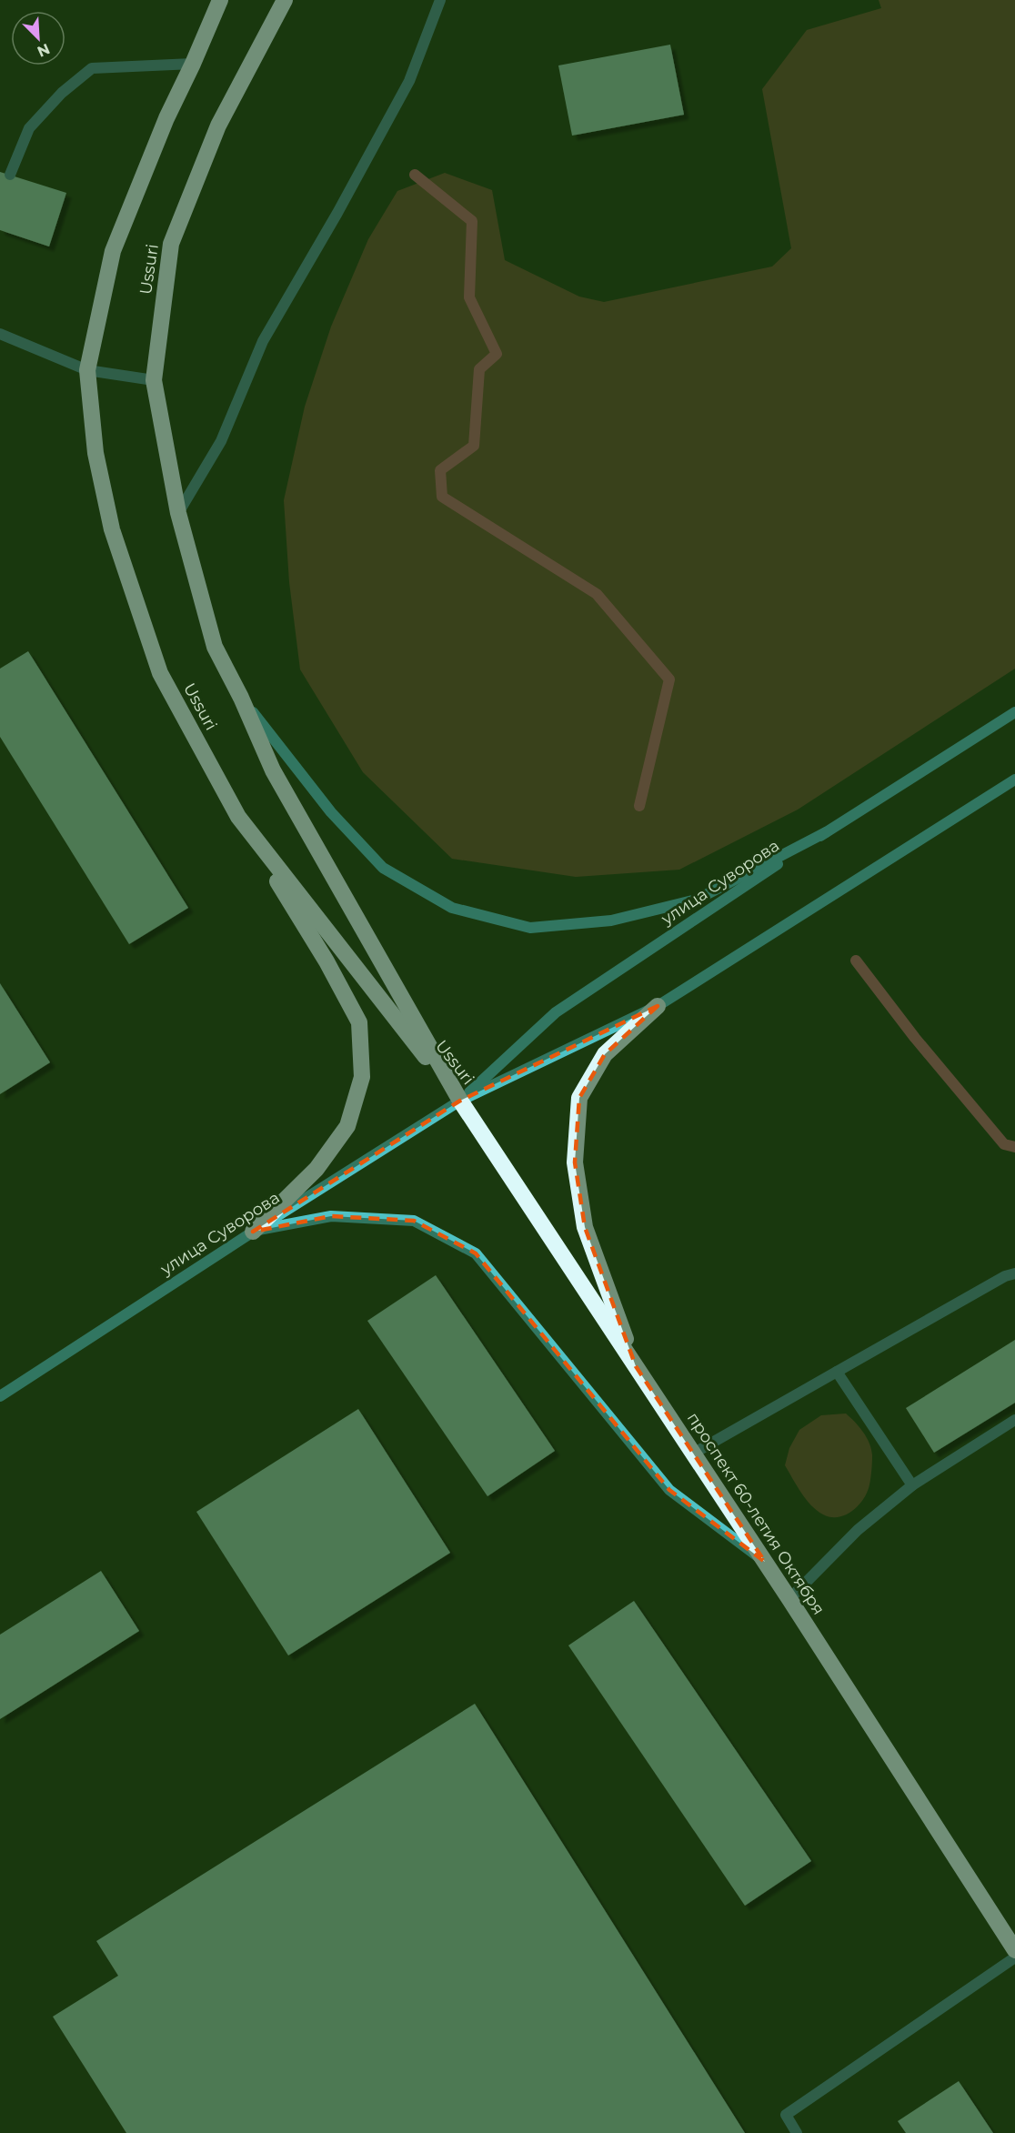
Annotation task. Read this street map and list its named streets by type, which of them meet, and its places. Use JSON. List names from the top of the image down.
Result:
{
  "streets": {
    "highway": ["Ussuri", "проспект 60-летия Октября"],
    "main road": ["улица Суворова"]
  },
  "crossings": [
    ["Ussuri", "улица Суворова"],
    ["Ussuri", "проспект 60-летия Октября"],
    ["улица Суворова", "проспект 60-летия Октября"]
  ],
  "north": "bottom right"
}
